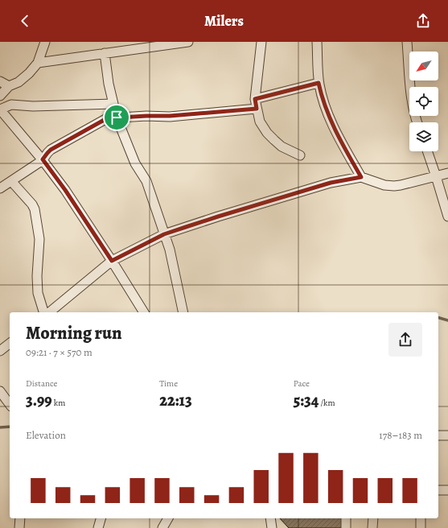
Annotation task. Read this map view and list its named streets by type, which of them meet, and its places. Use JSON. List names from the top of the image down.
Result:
{
  "north": "bottom left",
  "page": {
    "header": "Milers",
    "heading": ["Morning run", "09:21 · 7 × 570 m"],
    "stats": [
      ["Distance", "3.99 km"],
      ["Time", "22:13"],
      ["Pace", "5:34 /km"]
    ],
    "chart": ["Elevation", "178–183 m"]
  }
}
